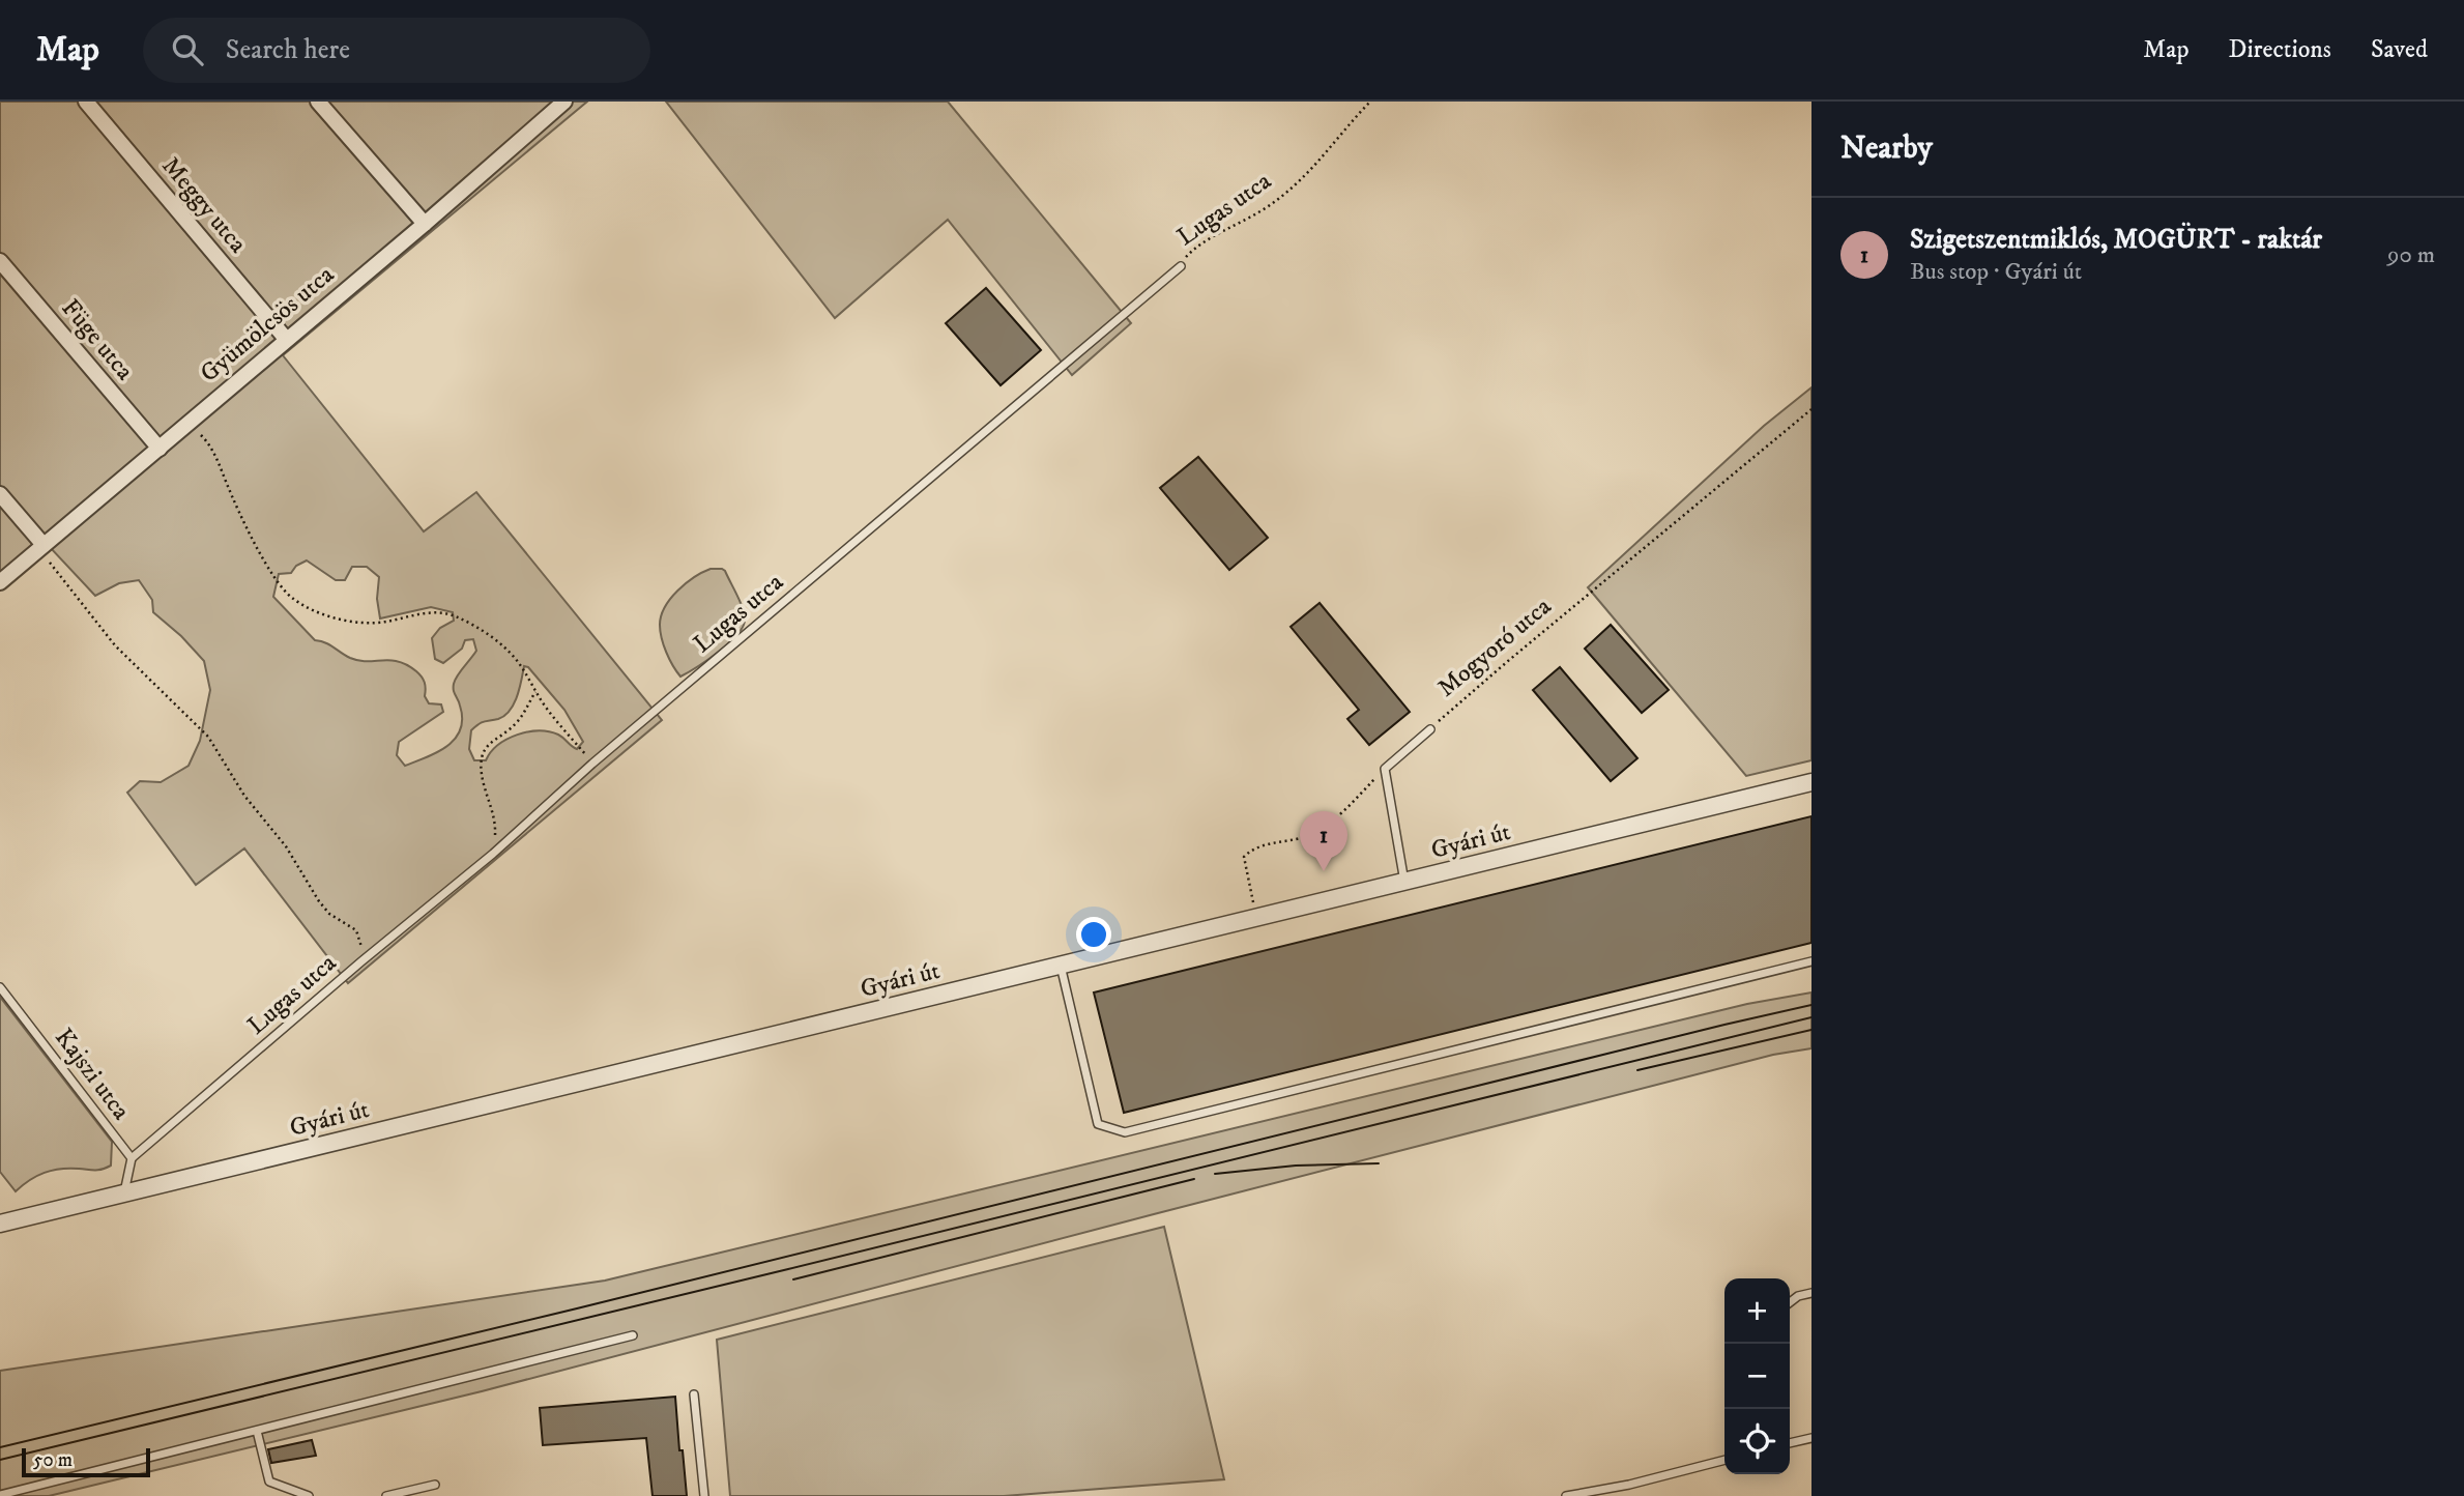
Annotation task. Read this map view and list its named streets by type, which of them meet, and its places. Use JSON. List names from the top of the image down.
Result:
{
  "streets": {
    "street": [
      "Meggy utca",
      "Gyümölcsös utca",
      "Füge utca",
      "Gyári út"
    ],
    "lane": ["Lugas utca", "Mogyoró utca", "Kajszi utca"]
  },
  "crossings": [
    ["Meggy utca", "Gyümölcsös utca"],
    ["Lugas utca", "Kajszi utca"],
    ["Gyümölcsös utca", "Füge utca"],
    ["Gyári út", "Kajszi utca"]
  ],
  "scale_bar": "50 m",
  "page": {
    "header": "Map",
    "search": "Search here",
    "nav": ["Map", "Directions", "Saved"],
    "heading": "Nearby",
    "list": [
      {
        "mark": "1",
        "name": "Szigetszentmiklós, MOGÜRT - raktár",
        "note": "Bus stop · Gyári út",
        "value": "90 m"
      }
    ],
    "pins": "1",
    "map_buttons": ["+", "−"],
    "scale": "50 m"
  }
}
